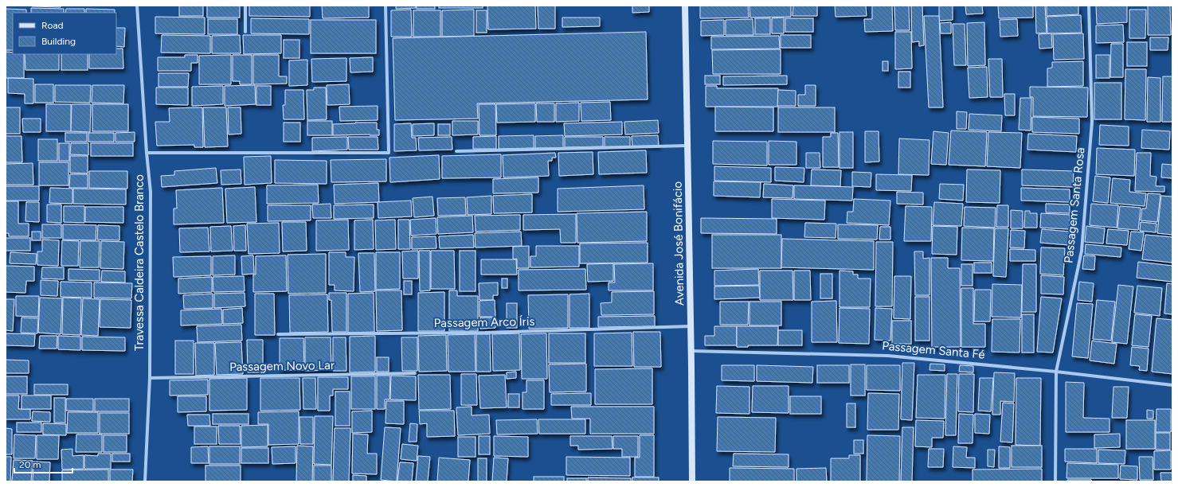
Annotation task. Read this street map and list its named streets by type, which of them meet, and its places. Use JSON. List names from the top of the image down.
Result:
{
  "streets": {
    "main road": ["Avenida José Bonifácio"],
    "street": [
      "Passagem Santa Rosa",
      "Travessa Caldeira Castelo Branco",
      "Passagem Arco Íris",
      "Passagem Santa Fé",
      "Passagem Novo Lar"
    ]
  },
  "crossings": [
    ["Passagem Santa Rosa", "Passagem Santa Fé"],
    ["Avenida José Bonifácio", "Passagem Arco Íris"],
    ["Avenida José Bonifácio", "Passagem Santa Fé"],
    ["Travessa Caldeira Castelo Branco", "Passagem Novo Lar"]
  ],
  "legend": ["Road", "Building"],
  "scale_bar": "20 m"
}
